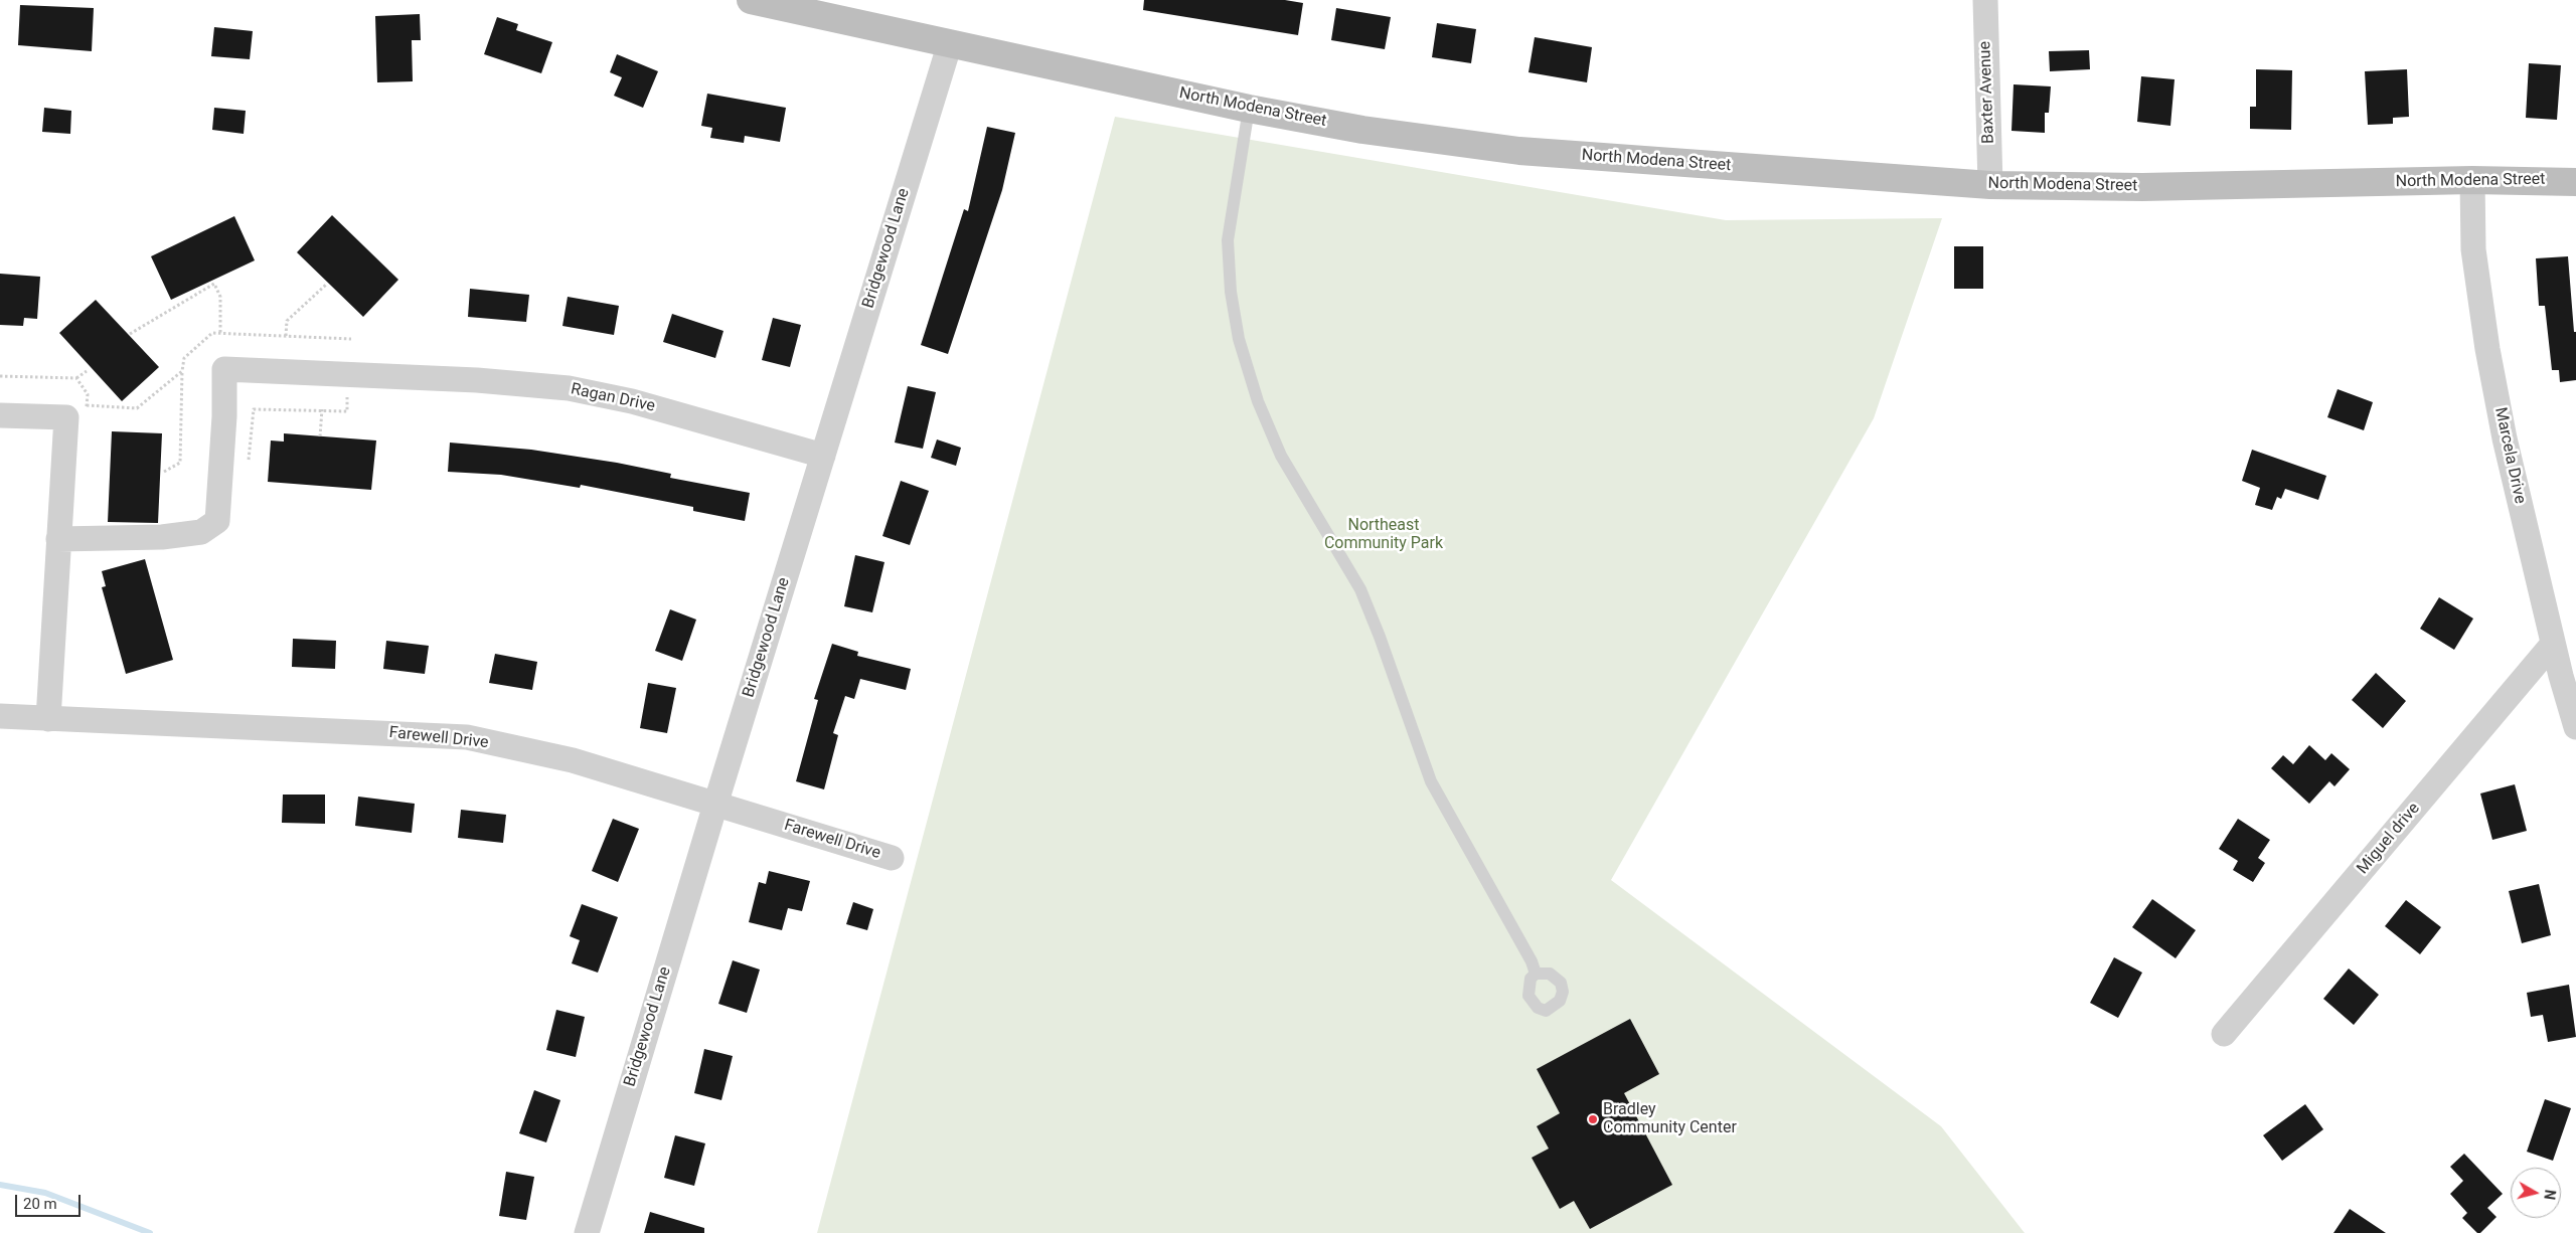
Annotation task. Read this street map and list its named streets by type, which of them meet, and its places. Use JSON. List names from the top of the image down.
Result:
{
  "streets": {
    "street": [
      "Baxter Avenue",
      "North Modena Street",
      "Bridgewood Lane",
      "Ragan Drive",
      "Marcela Drive",
      "Farewell Drive",
      "Miguel drive"
    ]
  },
  "crossings": [
    ["Baxter Avenue", "North Modena Street"],
    ["North Modena Street", "Bridgewood Lane"],
    ["North Modena Street", "Marcela Drive"],
    ["Bridgewood Lane", "Ragan Drive"],
    ["Bridgewood Lane", "Farewell Drive"],
    ["Marcela Drive", "Miguel drive"]
  ],
  "parks": ["Northeast Community Park"],
  "places": ["Bradley Community Center"],
  "scale_bar": "20 m",
  "north": "right"
}
